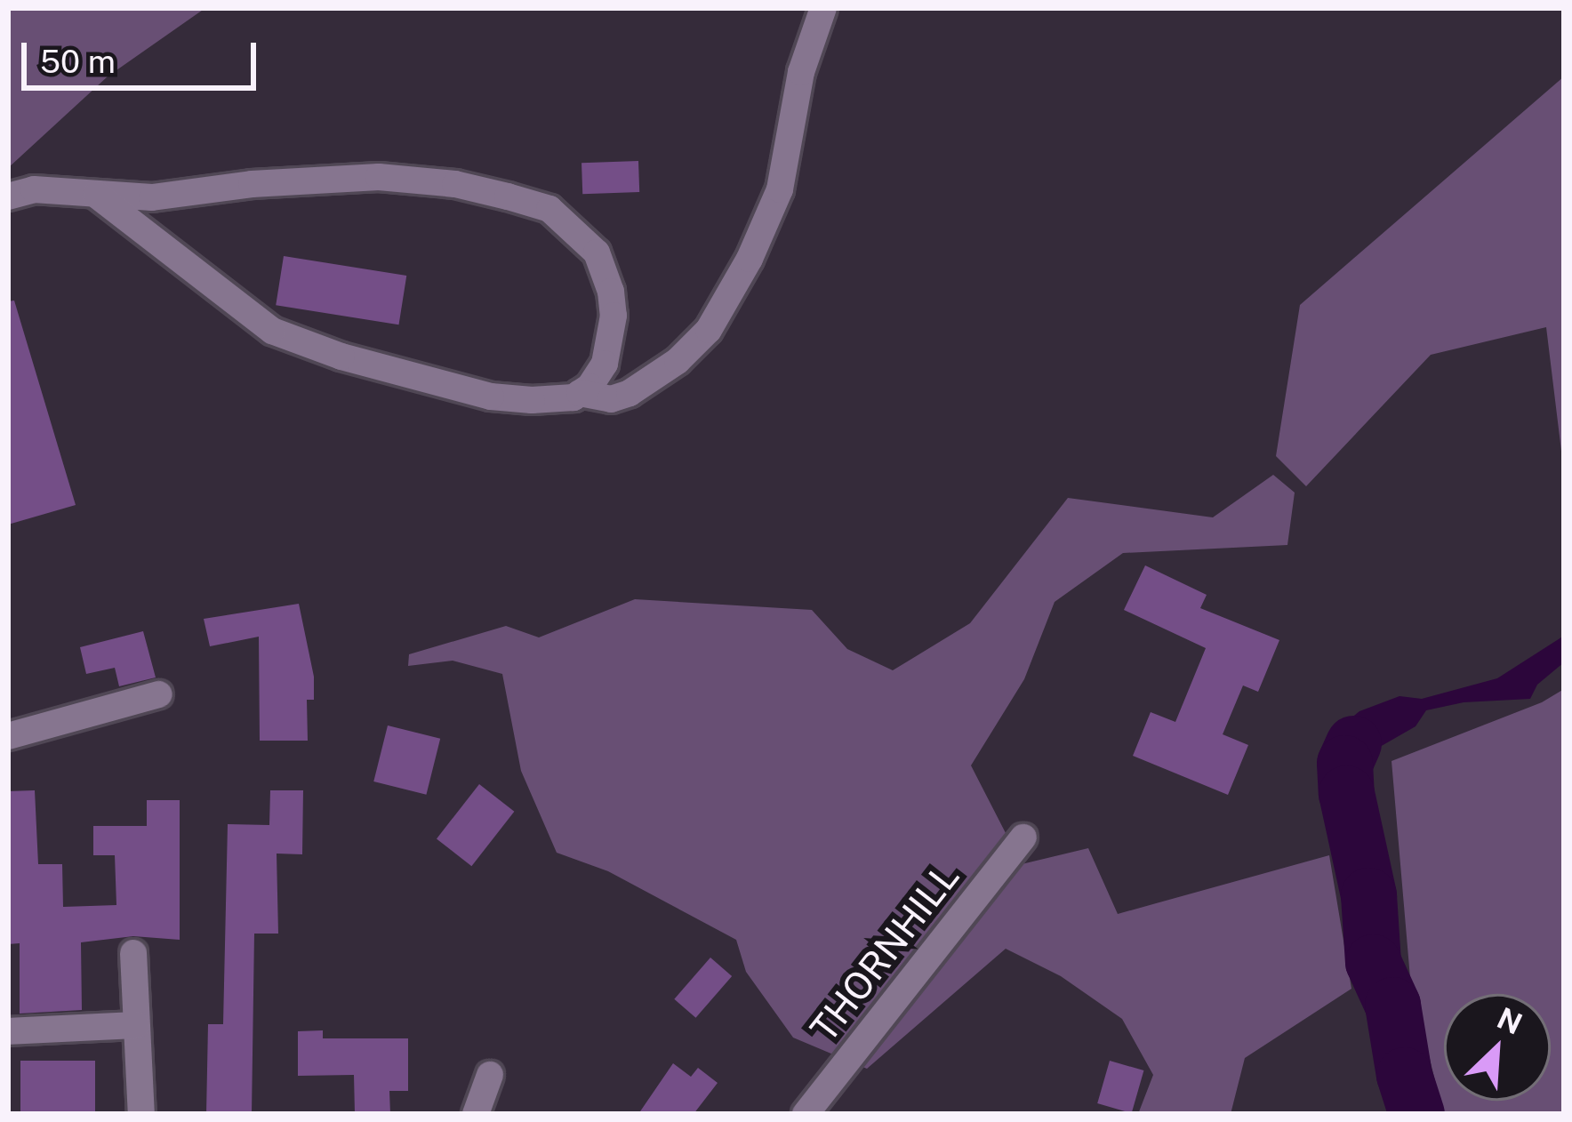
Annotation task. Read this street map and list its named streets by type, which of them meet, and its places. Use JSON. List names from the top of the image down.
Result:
{
  "streets": {
    "street": ["THORNHILL"]
  },
  "scale_bar": "50 m",
  "north": "top right"
}
